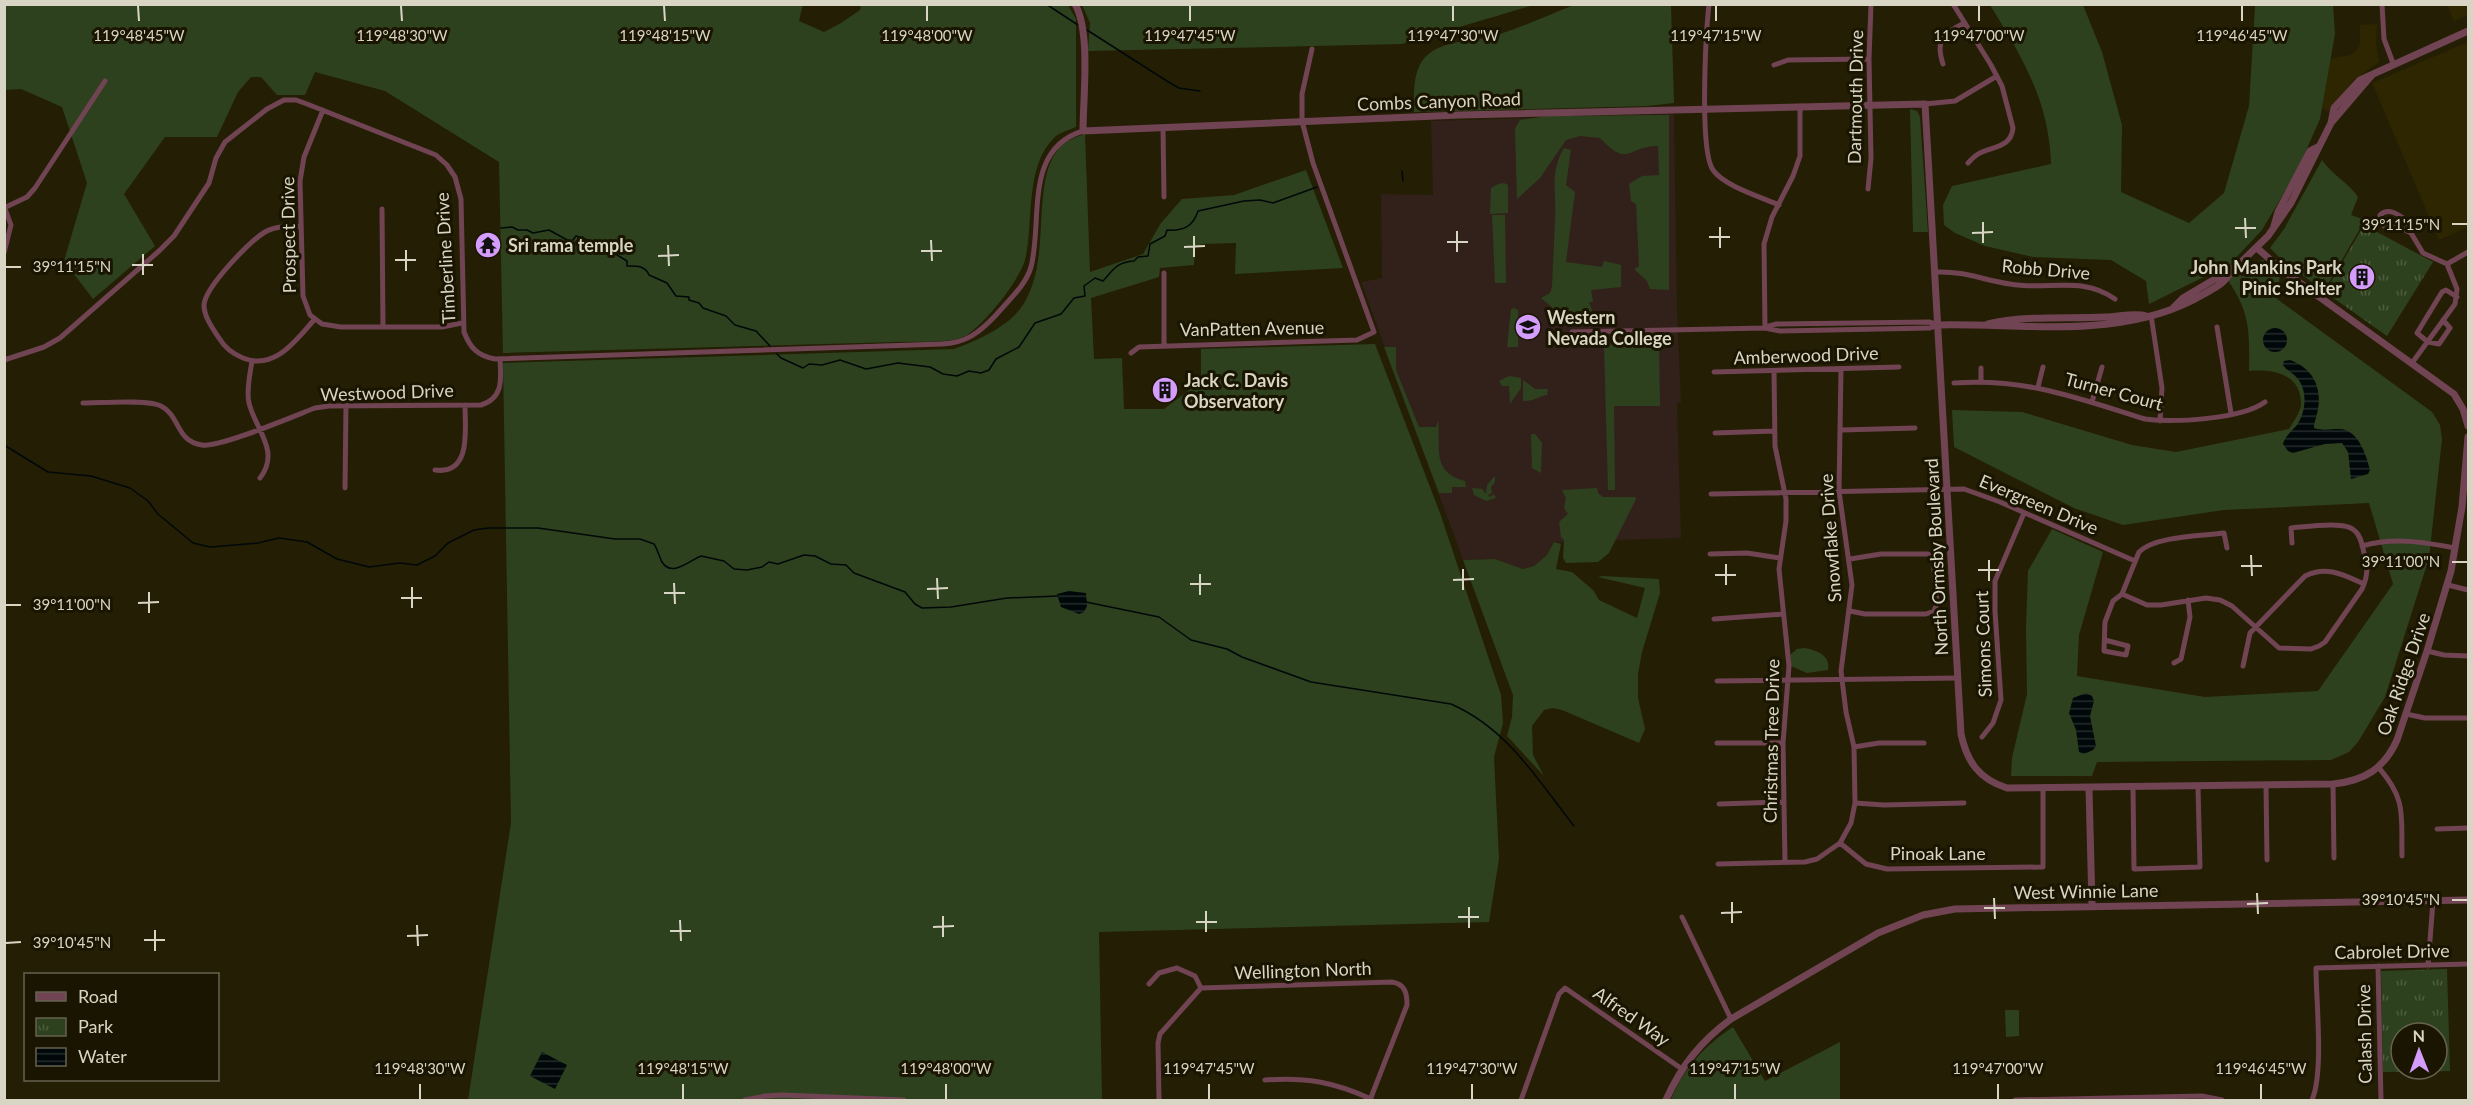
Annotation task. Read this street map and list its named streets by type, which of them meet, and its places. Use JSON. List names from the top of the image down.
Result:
{
  "streets": {
    "street": [
      "Dartmouth Drive",
      "Combs Canyon Road",
      "Prospect Drive",
      "Timberline Drive",
      "Robb Drive",
      "VanPatten Avenue",
      "Amberwood Drive",
      "Turner Court",
      "Westwood Drive",
      "Evergreen Drive",
      "Snowflake Drive",
      "North Ormsby Boulevard",
      "Simons Court",
      "Oak Ridge Drive",
      "Christmas Tree Drive",
      "Pinoak Lane",
      "West Winnie Lane",
      "Cabrolet Drive",
      "Wellington North",
      "Alfred Way",
      "Calash Drive"
    ]
  },
  "crossings": [
    ["Dartmouth Drive", "Combs Canyon Road"],
    ["Combs Canyon Road", "Timberline Drive"],
    ["Combs Canyon Road", "VanPatten Avenue"],
    ["Combs Canyon Road", "North Ormsby Boulevard"],
    ["Prospect Drive", "Timberline Drive"],
    ["Timberline Drive", "Westwood Drive"],
    ["Robb Drive", "North Ormsby Boulevard"],
    ["Amberwood Drive", "Snowflake Drive"],
    ["Amberwood Drive", "Christmas Tree Drive"],
    ["Turner Court", "North Ormsby Boulevard"],
    ["Evergreen Drive", "Snowflake Drive"],
    ["Evergreen Drive", "North Ormsby Boulevard"],
    ["Evergreen Drive", "Simons Court"],
    ["Evergreen Drive", "Christmas Tree Drive"],
    ["Snowflake Drive", "Pinoak Lane"],
    ["North Ormsby Boulevard", "Pinoak Lane"],
    ["West Winnie Lane", "Alfred Way"],
    ["Cabrolet Drive", "Calash Drive"]
  ],
  "places": {
    "temple": ["Sri rama temple"],
    "building": ["John Mankins Park Pinic Shelter", "Jack C. Davis Observatory"],
    "school or university": ["Western Nevada College"]
  },
  "legend": ["Road", "Park", "Water"],
  "north": "top",
  "coordinates": [
    "119°48'45\"W",
    "119°48'30\"W",
    "119°48'15\"W",
    "119°48'00\"W",
    "119°47'45\"W",
    "119°47'30\"W",
    "119°47'15\"W",
    "119°47'00\"W",
    "119°46'45\"W",
    "39°11'15\"N",
    "39°11'00\"N",
    "39°10'45\"N"
  ]
}
